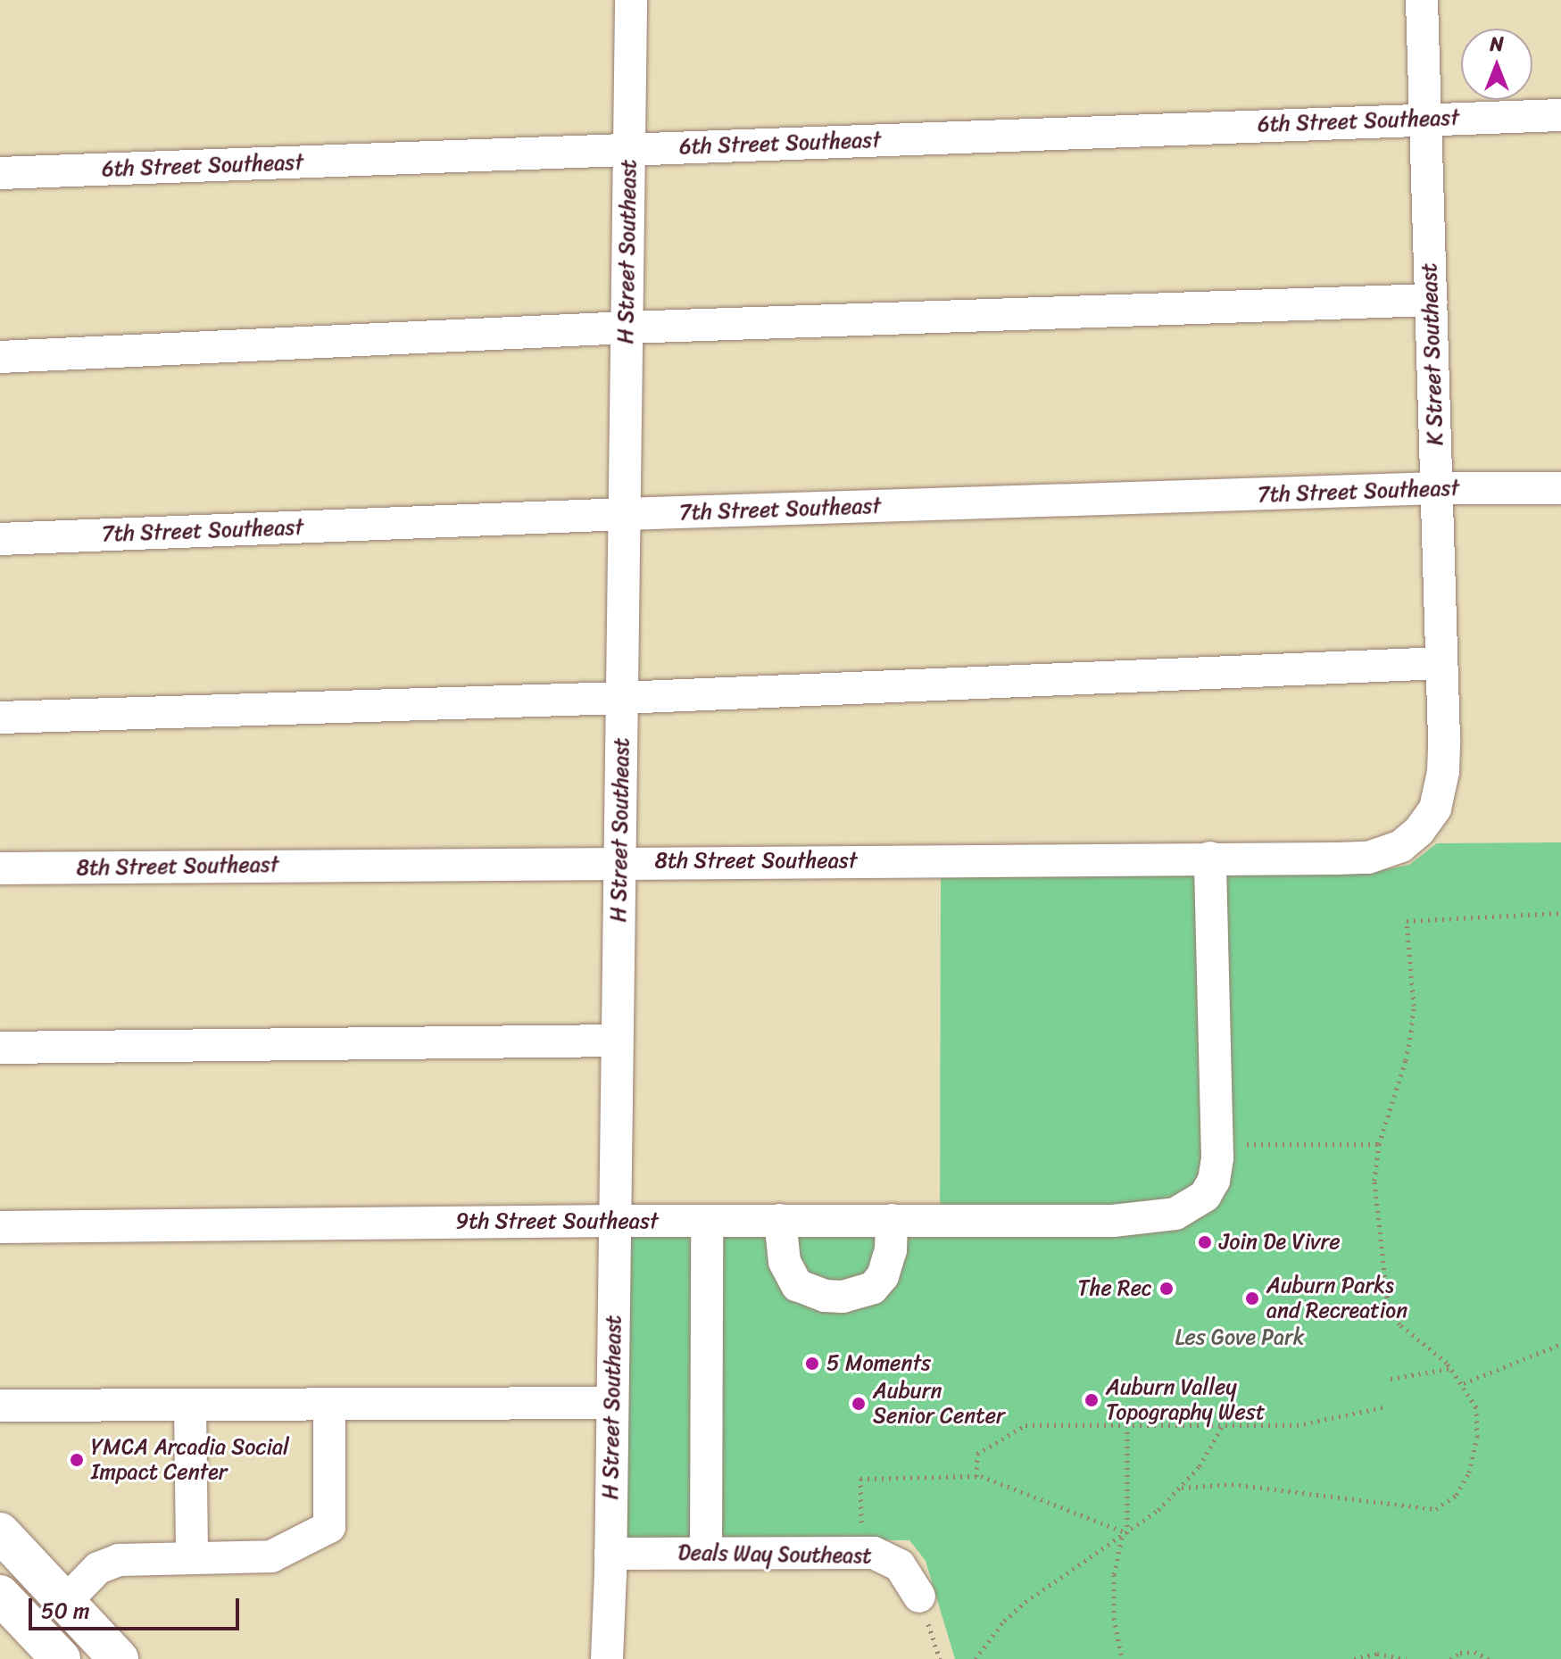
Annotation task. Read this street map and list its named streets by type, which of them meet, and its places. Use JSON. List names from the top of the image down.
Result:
{
  "streets": {
    "street": [
      "6th Street Southeast",
      "H Street Southeast",
      "K Street Southeast",
      "7th Street Southeast",
      "8th Street Southeast",
      "9th Street Southeast",
      "Deals Way Southeast"
    ]
  },
  "crossings": [
    ["6th Street Southeast", "H Street Southeast"],
    ["6th Street Southeast", "K Street Southeast"],
    ["H Street Southeast", "7th Street Southeast"],
    ["H Street Southeast", "8th Street Southeast"],
    ["H Street Southeast", "9th Street Southeast"],
    ["H Street Southeast", "Deals Way Southeast"],
    ["K Street Southeast", "7th Street Southeast"],
    ["K Street Southeast", "8th Street Southeast"],
    ["8th Street Southeast", "9th Street Southeast"]
  ],
  "parks": ["Les Gove Park"],
  "places": [
    "Join De Vivre",
    "The Rec",
    "Auburn Parks and Recreation",
    "5 Moments",
    "Auburn Valley Topography West",
    "Auburn Senior Center",
    "YMCA Arcadia Social Impact Center"
  ],
  "scale_bar": "50 m",
  "north": "top"
}
